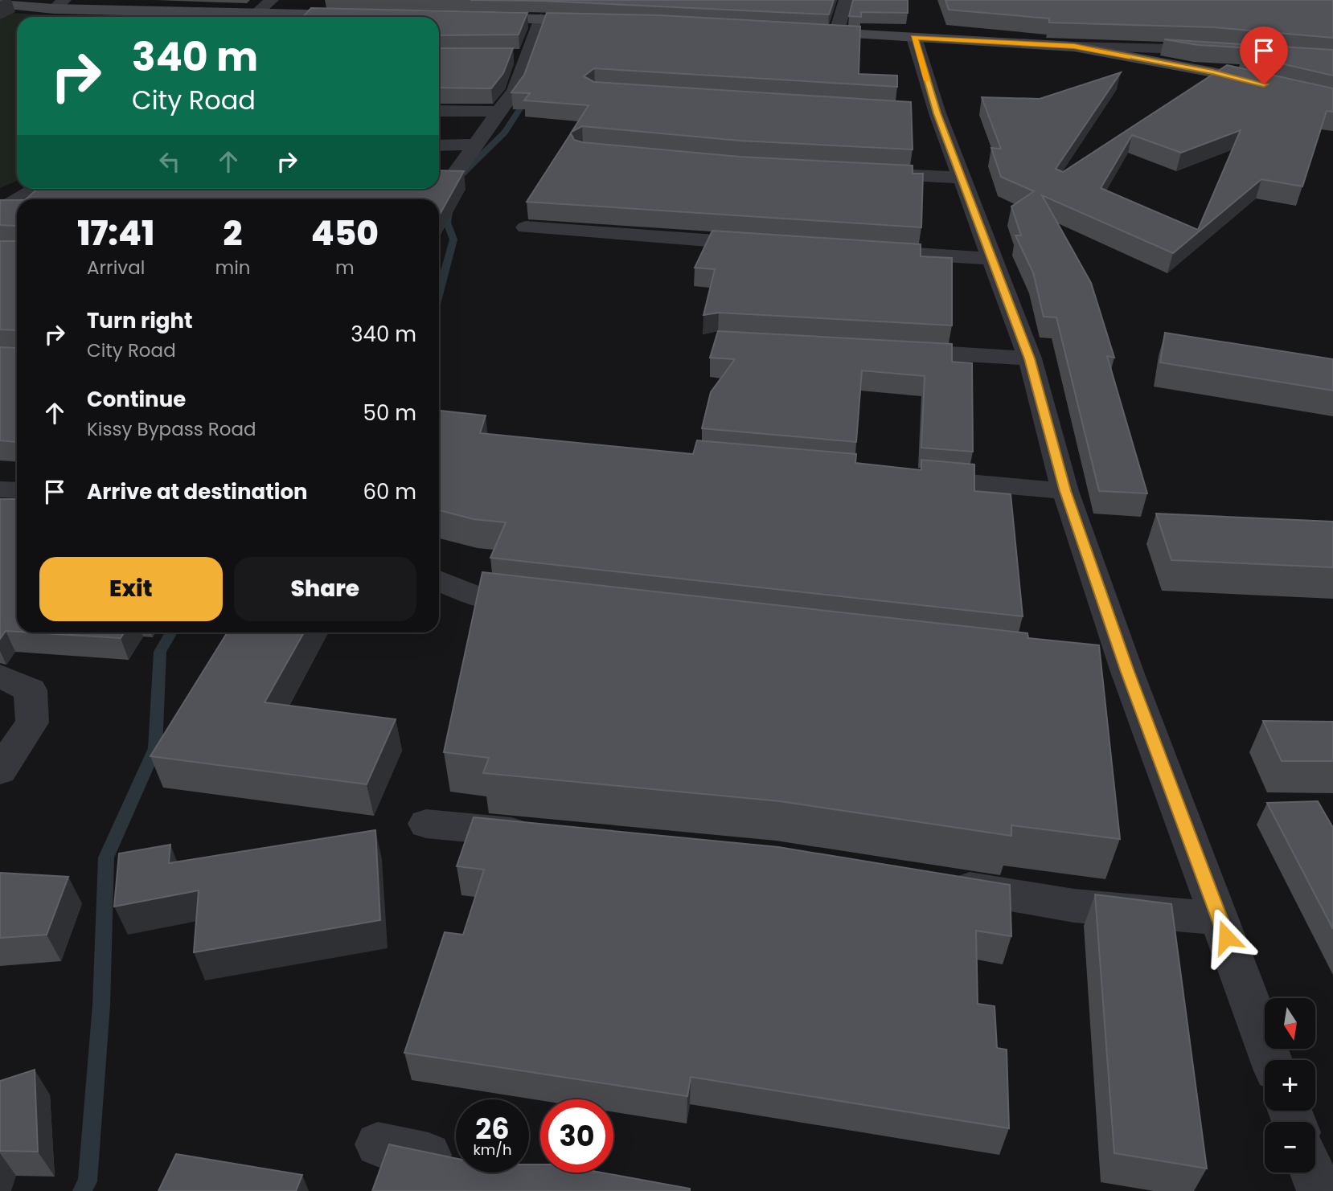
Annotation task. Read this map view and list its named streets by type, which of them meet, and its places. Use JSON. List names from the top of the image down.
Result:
{
  "north": "bottom",
  "page": {
    "turn": ["340 m", "City Road"],
    "eta": [
      "17:41",
      "Arrival",
      "2",
      "min",
      "450",
      "m"
    ],
    "list": [
      {
        "name": "Turn right",
        "note": "City Road",
        "value": "340 m"
      },
      {
        "name": "Continue",
        "note": "Kissy Bypass Road",
        "value": "50 m"
      },
      {
        "name": "Arrive at destination",
        "value": "60 m"
      }
    ],
    "buttons": ["Exit", "Share"],
    "map_buttons": ["+", "−"],
    "speed": "26 km/h",
    "limit": "30"
  }
}
